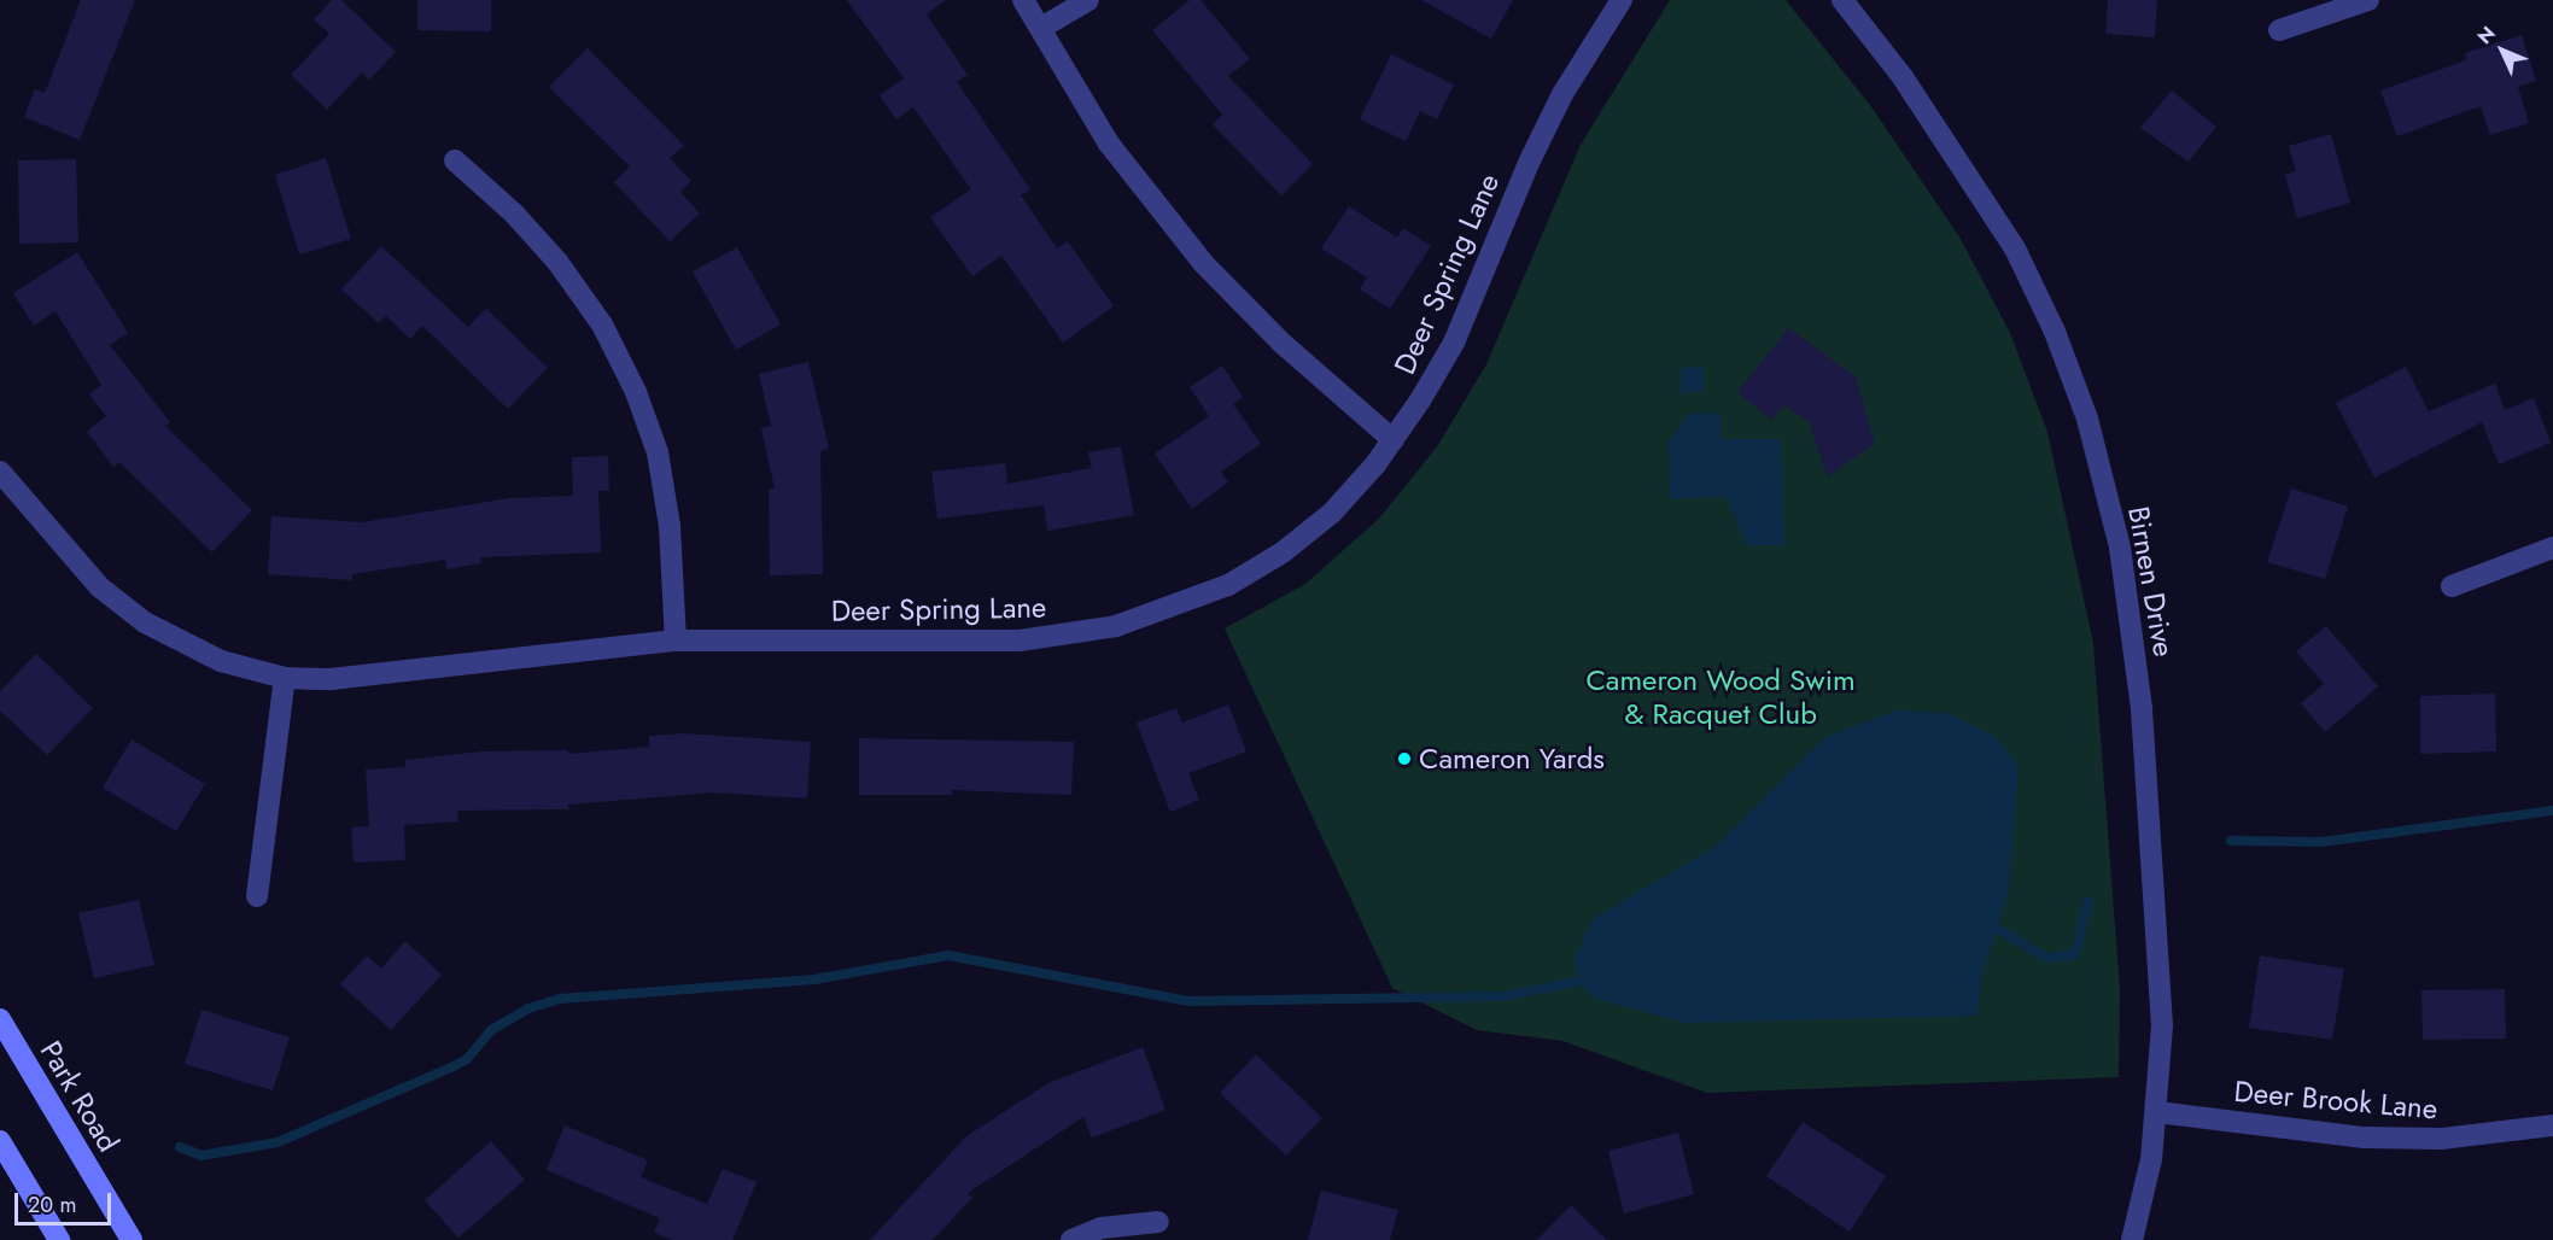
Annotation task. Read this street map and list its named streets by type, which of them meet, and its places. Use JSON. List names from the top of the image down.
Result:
{
  "streets": {
    "main road": ["Park Road"],
    "street": ["Deer Spring Lane", "Birnen Drive", "Deer Brook Lane"]
  },
  "crossings": [
    ["Birnen Drive", "Deer Brook Lane"]
  ],
  "parks": ["Cameron Wood Swim & Racquet Club"],
  "places": ["Cameron Yards"],
  "scale_bar": "20 m",
  "north": "top left"
}
